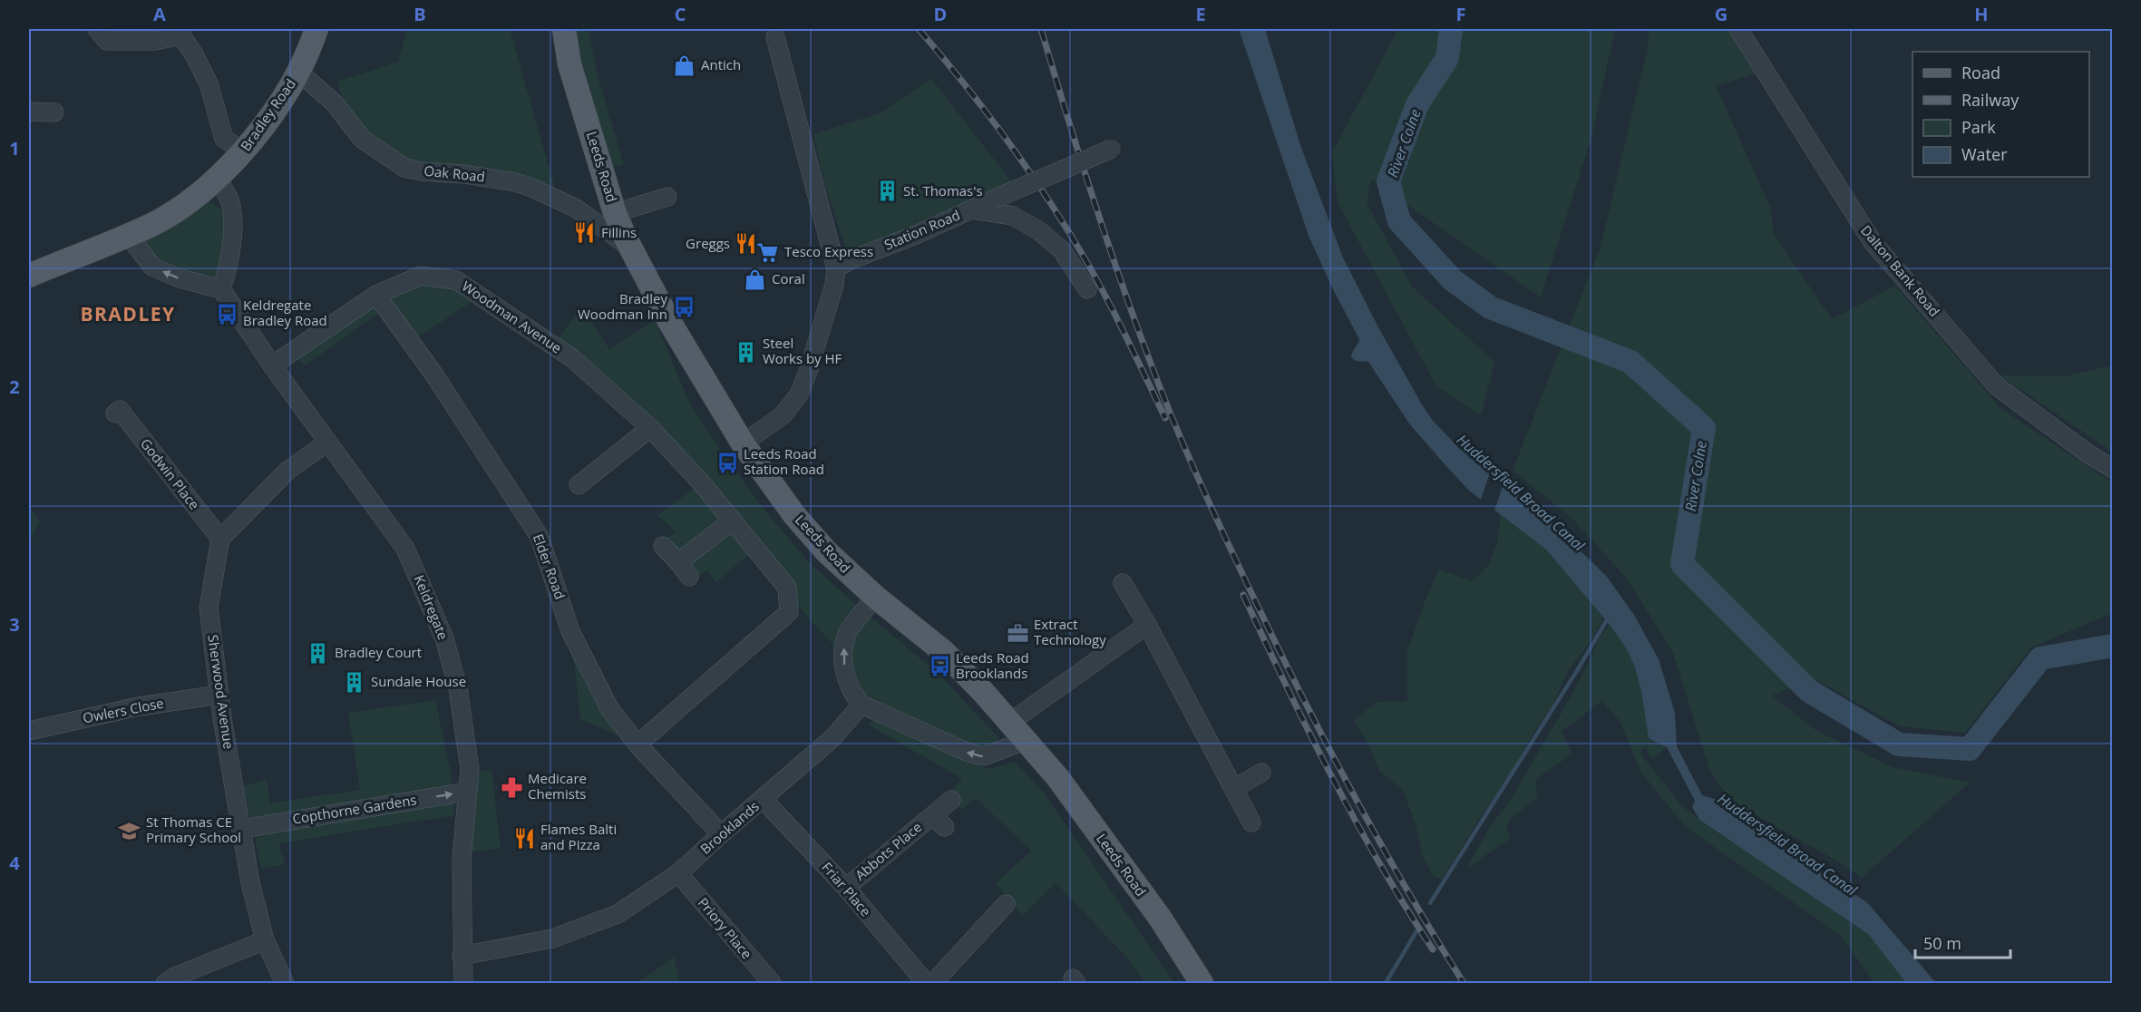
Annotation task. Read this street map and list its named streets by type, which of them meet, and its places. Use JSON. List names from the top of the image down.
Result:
{
  "streets": {
    "main road": ["Bradley Road", "Leeds Road"],
    "street": [
      "Oak Road",
      "Station Road",
      "Dalton Bank Road",
      "Woodman Avenue",
      "Godwin Place",
      "Elder Road",
      "Keldregate",
      "Sherwood Avenue",
      "Owlers Close",
      "Copthorne Gardens",
      "Brooklands",
      "Abbots Place",
      "Friar Place",
      "Priory Place"
    ]
  },
  "crossings": [
    ["Bradley Road", "Oak Road"],
    ["Leeds Road", "Oak Road"],
    ["Woodman Avenue", "Elder Road"],
    ["Woodman Avenue", "Keldregate"],
    ["Godwin Place", "Sherwood Avenue"],
    ["Elder Road", "Brooklands"],
    ["Keldregate", "Copthorne Gardens"],
    ["Keldregate", "Brooklands"],
    ["Sherwood Avenue", "Owlers Close"],
    ["Sherwood Avenue", "Copthorne Gardens"],
    ["Brooklands", "Friar Place"],
    ["Brooklands", "Priory Place"],
    ["Abbots Place", "Friar Place"]
  ],
  "one_way": ["Copthorne Gardens"],
  "districts": ["BRADLEY"],
  "water": ["River Colne", "Huddersfield Broad Canal"],
  "places": {
    "shop": ["Antich", "Coral"],
    "building": [
      "St. Thomas's",
      "Steel Works by HF",
      "Bradley Court",
      "Sundale House"
    ],
    "restaurant": ["Fillins", "Greggs", "Flames Balti and Pizza"],
    "supermarket": ["Tesco Express"],
    "bus stop": [
      "Bradley Woodman Inn",
      "Keldregate Bradley Road",
      "Leeds Road Station Road",
      "Leeds Road Brooklands"
    ],
    "office": ["Extract Technology"],
    "pharmacy": ["Medicare Chemists"],
    "school or university": ["St Thomas CE Primary School"]
  },
  "legend": [
    "Road",
    "Railway",
    "Park",
    "Water"
  ],
  "scale_bar": "50 m",
  "grid": {
    "columns": [
      "A",
      "B",
      "C",
      "D",
      "E",
      "F",
      "G",
      "H"
    ],
    "rows": [
      "1",
      "2",
      "3",
      "4"
    ]
  }
}
